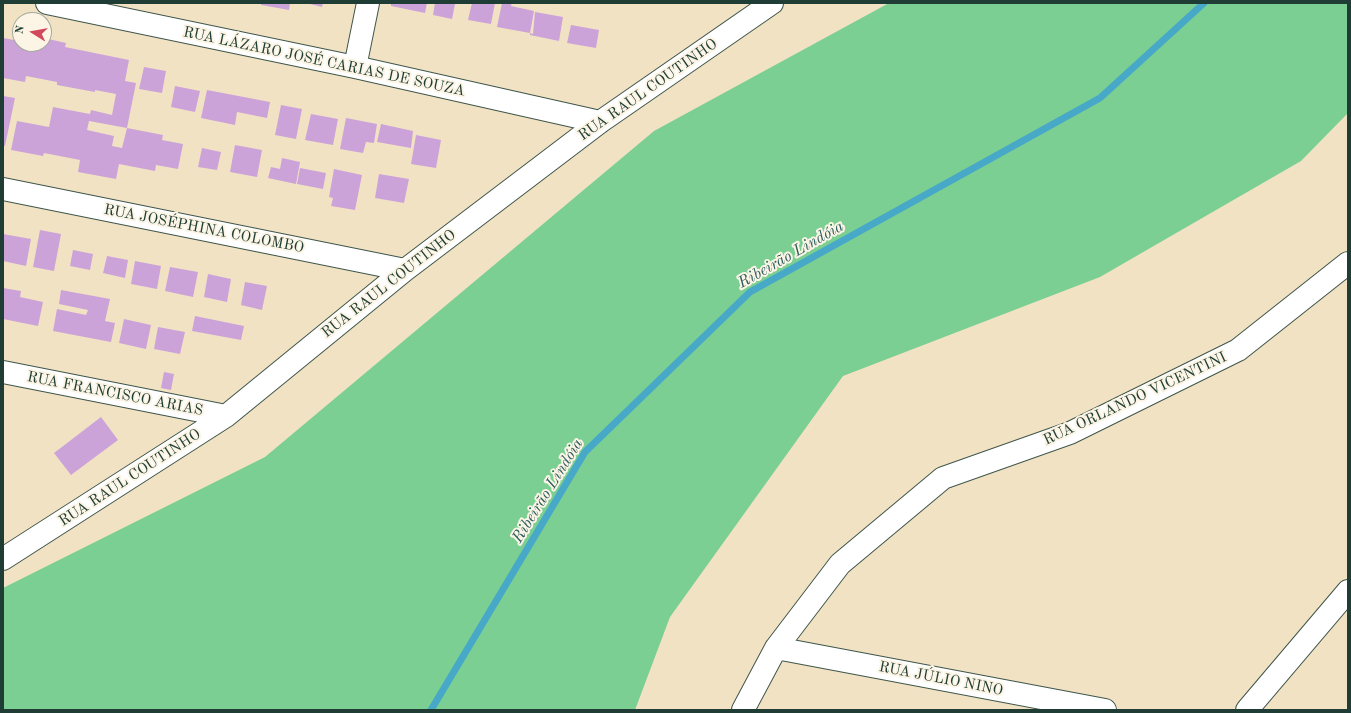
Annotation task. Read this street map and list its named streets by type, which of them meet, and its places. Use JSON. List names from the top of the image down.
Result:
{
  "streets": {
    "street": [
      "RUA LÁZARO JOSÉ CARIAS DE SOUZA",
      "RUA RAUL COUTINHO",
      "RUA JOSÉPHINA COLOMBO",
      "RUA FRANCISCO ARIAS",
      "RUA ORLANDO VICENTINI",
      "RUA JÚLIO NINO"
    ]
  },
  "crossings": [
    ["RUA LÁZARO JOSÉ CARIAS DE SOUZA", "RUA RAUL COUTINHO"],
    ["RUA RAUL COUTINHO", "RUA JOSÉPHINA COLOMBO"],
    ["RUA RAUL COUTINHO", "RUA FRANCISCO ARIAS"],
    ["RUA ORLANDO VICENTINI", "RUA JÚLIO NINO"]
  ],
  "water": ["Ribeirão Lindóia"],
  "north": "left"
}
